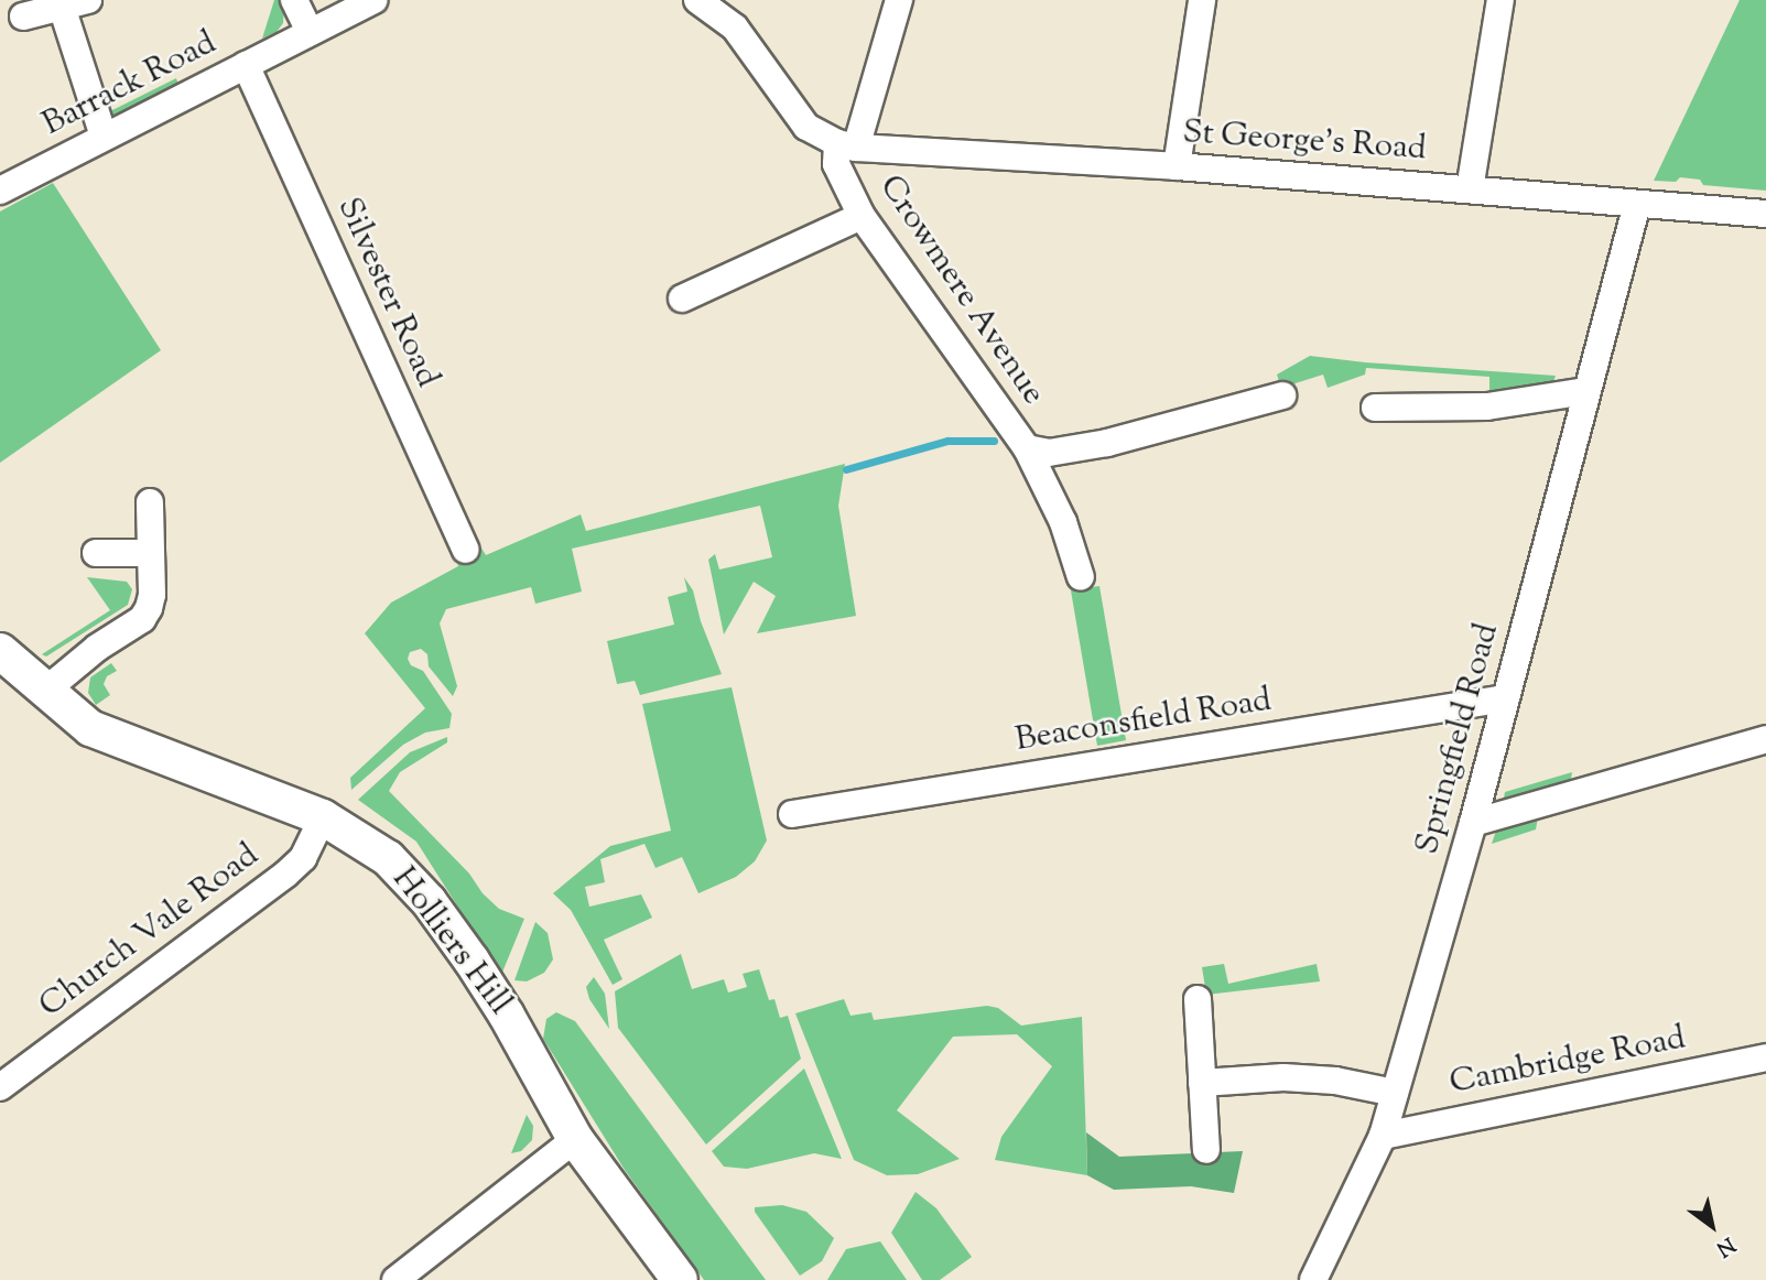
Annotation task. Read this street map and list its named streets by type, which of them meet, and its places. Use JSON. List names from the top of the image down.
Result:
{
  "streets": {
    "main road": ["Holliers Hill"],
    "street": [
      "Barrack Road",
      "St George's Road",
      "Crowmere Avenue",
      "Silvester Road",
      "Beaconsfield Road",
      "Springfield Road",
      "Church Vale Road",
      "Cambridge Road"
    ]
  },
  "crossings": [
    ["Barrack Road", "Silvester Road"],
    ["St George's Road", "Crowmere Avenue"],
    ["St George's Road", "Springfield Road"],
    ["Beaconsfield Road", "Springfield Road"],
    ["Springfield Road", "Cambridge Road"],
    ["Church Vale Road", "Holliers Hill"]
  ],
  "north": "bottom right"
}
